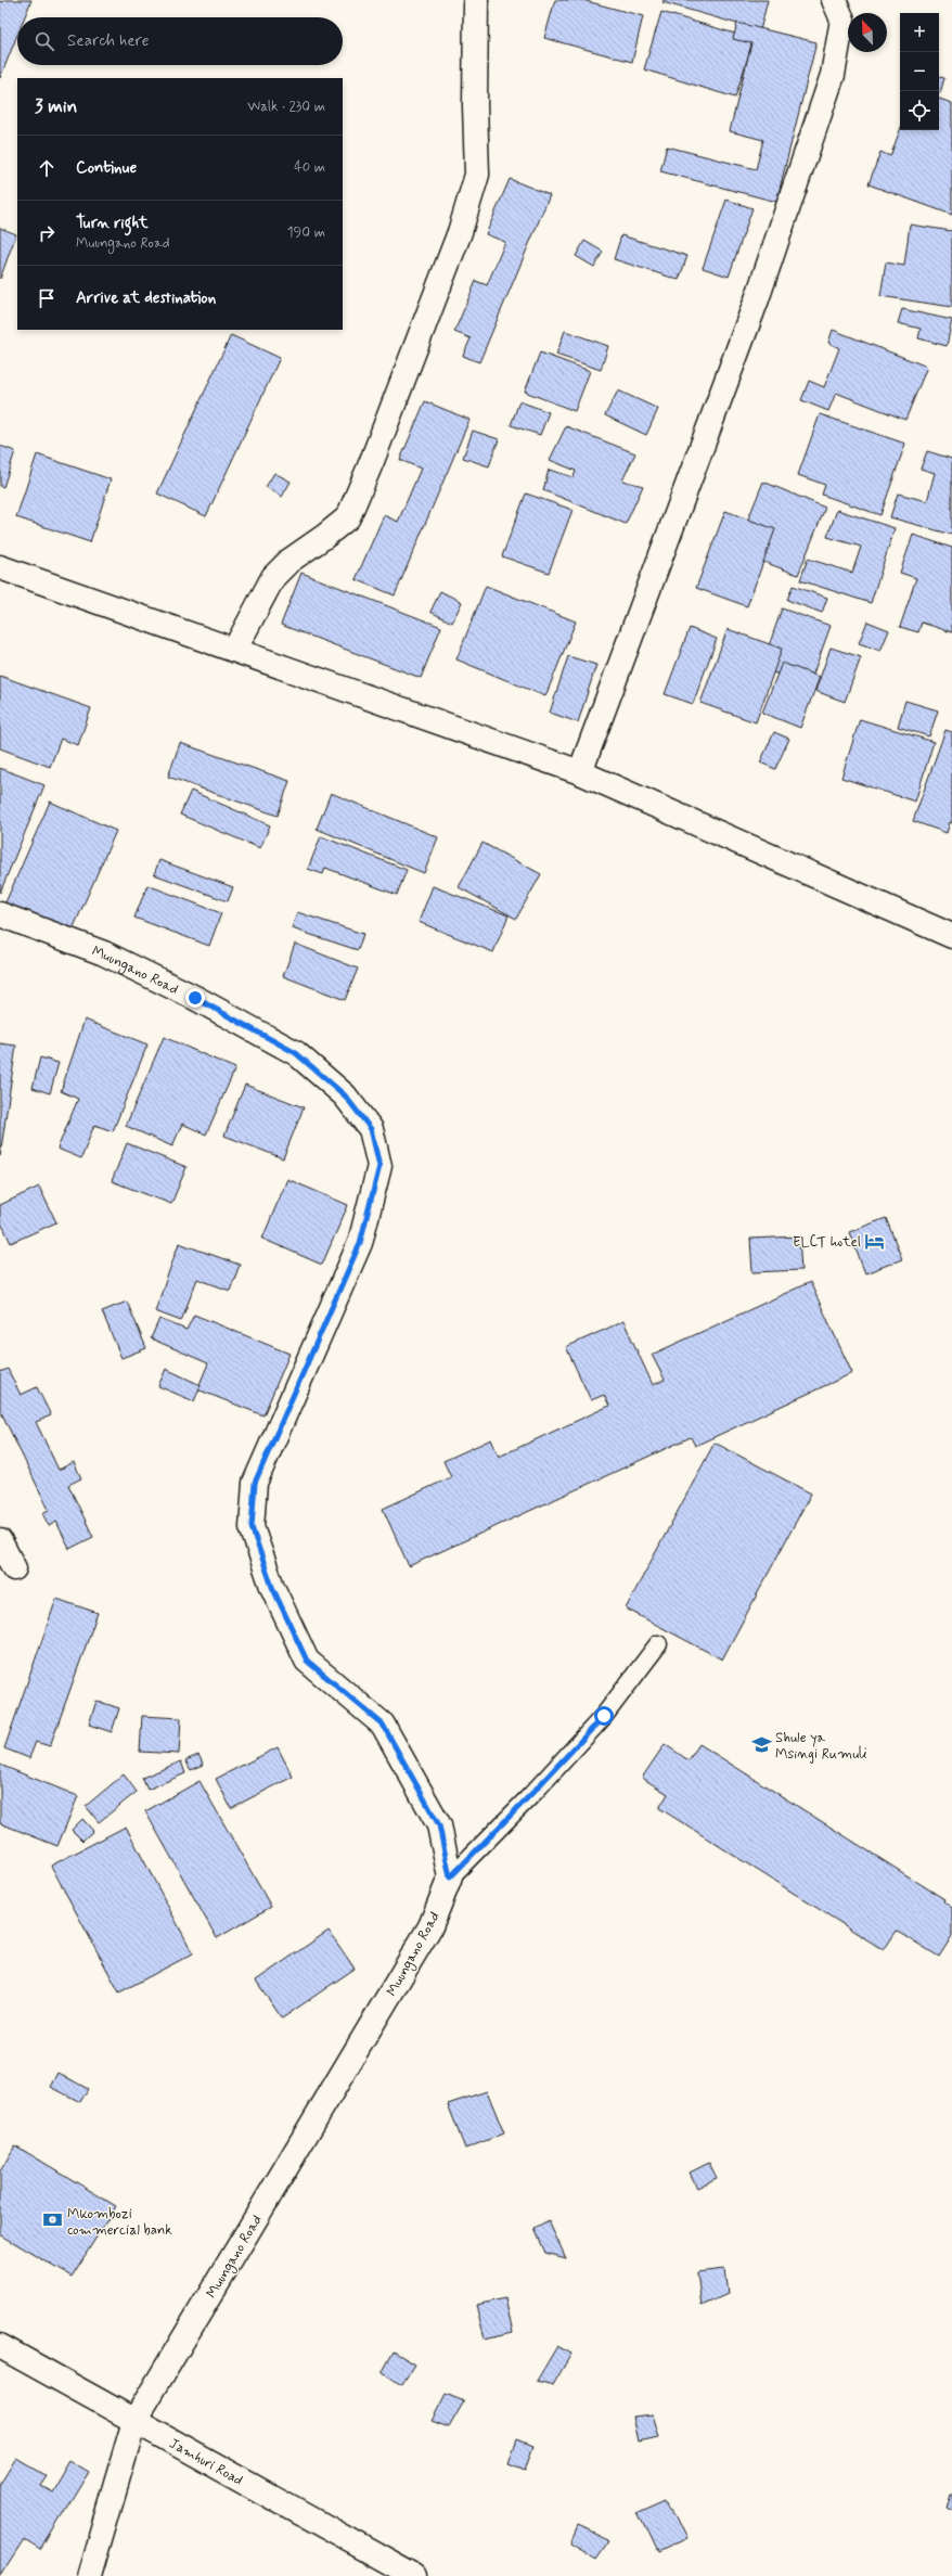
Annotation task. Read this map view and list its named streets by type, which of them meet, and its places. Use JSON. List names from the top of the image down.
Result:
{
  "streets": {
    "street": ["Muungano Road", "Jamhuri Road"]
  },
  "crossings": [
    ["Muungano Road", "Jamhuri Road"]
  ],
  "places": {
    "hotel": ["ELCT hotel"],
    "school or university": ["Shule ya Msingi Rumuli"],
    "bank": ["Mkombozi commercial bank"]
  },
  "north": "top left",
  "page": {
    "map_buttons": ["+", "−"],
    "search": "Search here",
    "heading": ["3 min", "Walk · 230 m"],
    "list": [
      ["Continue", "40 m"],
      ["Turn right", "Muungano Road", "190 m"],
      "Arrive at destination"
    ]
  }
}
